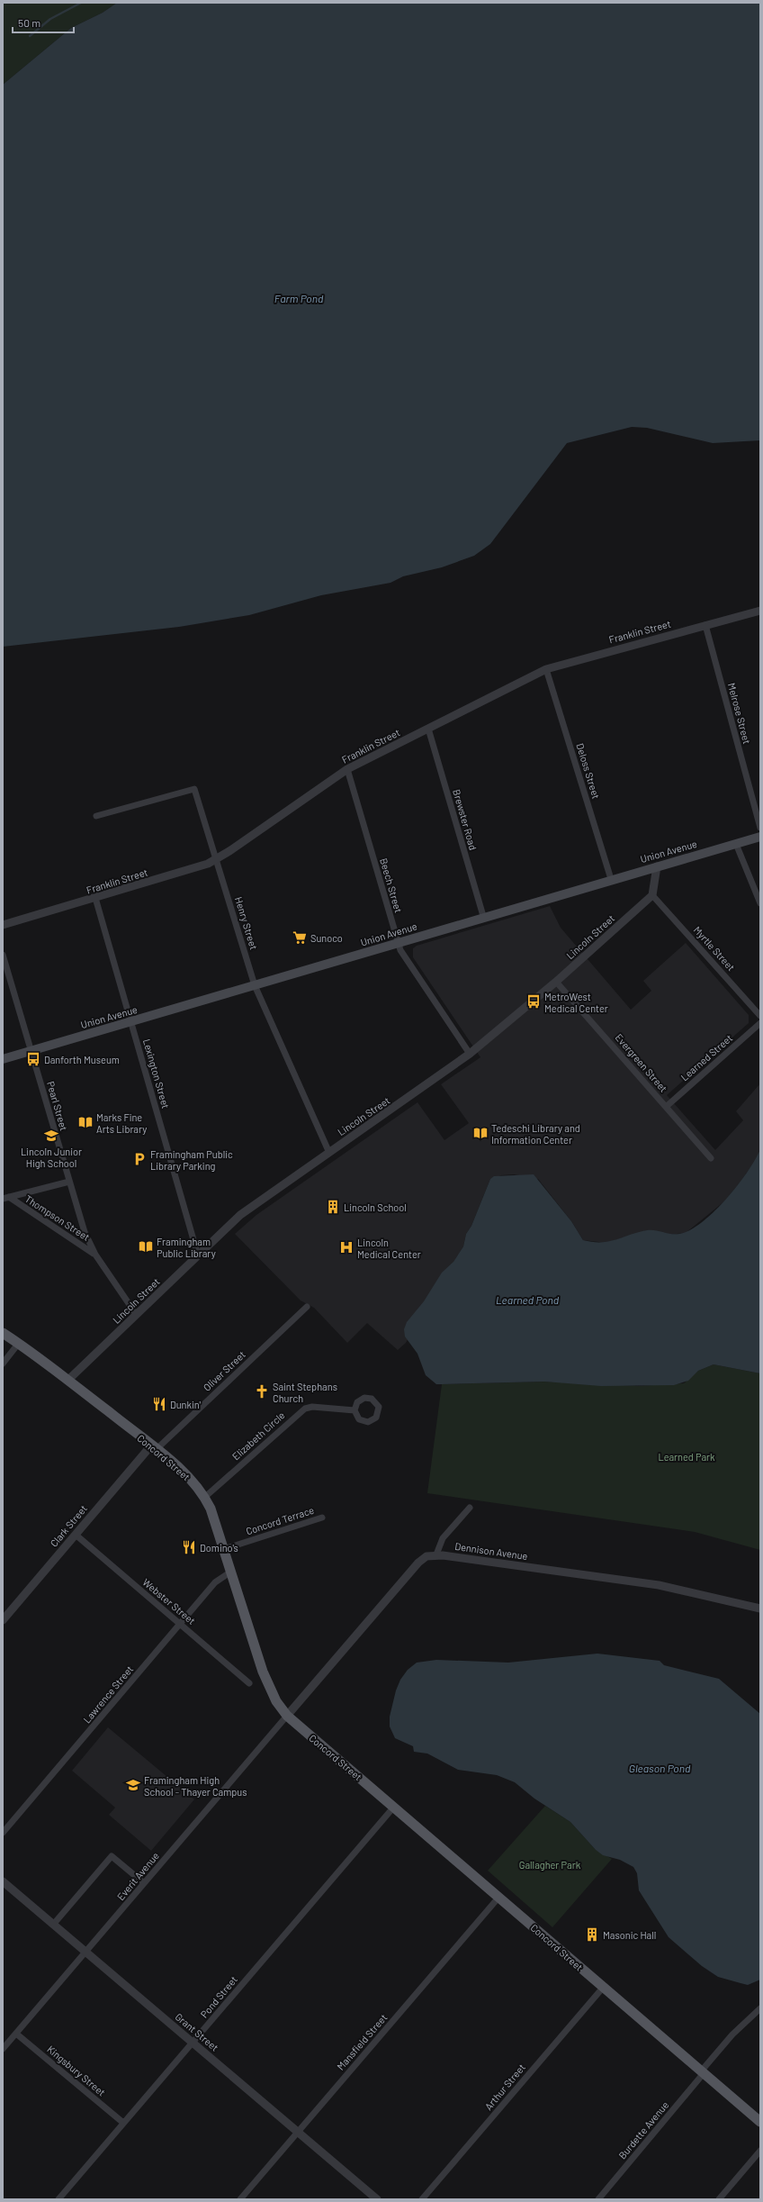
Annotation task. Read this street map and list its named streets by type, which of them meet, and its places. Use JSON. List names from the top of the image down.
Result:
{
  "streets": {
    "main road": ["Union Avenue", "Concord Street"],
    "street": [
      "Franklin Street",
      "Melrose Street",
      "Deloss Street",
      "Brewster Road",
      "Beech Street",
      "Henry Street",
      "Lincoln Street",
      "Myrtle Street",
      "Learned Street",
      "Evergreen Street",
      "Lexington Street",
      "Pearl Street",
      "Thompson Street",
      "Oliver Street",
      "Elizabeth Circle",
      "Concord Terrace",
      "Clark Street",
      "Dennison Avenue",
      "Webster Street",
      "Lawrence Street",
      "Everit Avenue",
      "Pond Street",
      "Grant Street",
      "Mansfield Street",
      "Kingsbury Street",
      "Arthur Street",
      "Burdette Avenue"
    ]
  },
  "crossings": [
    ["Franklin Street", "Melrose Street"],
    ["Franklin Street", "Deloss Street"],
    ["Franklin Street", "Brewster Road"],
    ["Franklin Street", "Beech Street"],
    ["Franklin Street", "Henry Street"],
    ["Franklin Street", "Lexington Street"],
    ["Deloss Street", "Union Avenue"],
    ["Brewster Road", "Union Avenue"],
    ["Union Avenue", "Beech Street"],
    ["Union Avenue", "Henry Street"],
    ["Union Avenue", "Lexington Street"],
    ["Union Avenue", "Pearl Street"],
    ["Beech Street", "Lincoln Street"],
    ["Henry Street", "Lincoln Street"],
    ["Lincoln Street", "Myrtle Street"],
    ["Lincoln Street", "Evergreen Street"],
    ["Lincoln Street", "Lexington Street"],
    ["Lincoln Street", "Pearl Street"],
    ["Lincoln Street", "Concord Street"],
    ["Learned Street", "Evergreen Street"],
    ["Pearl Street", "Thompson Street"],
    ["Oliver Street", "Concord Street"],
    ["Oliver Street", "Clark Street"],
    ["Elizabeth Circle", "Concord Street"],
    ["Concord Street", "Concord Terrace"],
    ["Concord Street", "Clark Street"],
    ["Concord Street", "Lawrence Street"],
    ["Concord Street", "Everit Avenue"],
    ["Concord Street", "Pond Street"],
    ["Concord Street", "Mansfield Street"],
    ["Concord Street", "Arthur Street"],
    ["Concord Street", "Burdette Avenue"],
    ["Clark Street", "Webster Street"],
    ["Webster Street", "Lawrence Street"],
    ["Everit Avenue", "Grant Street"],
    ["Everit Avenue", "Kingsbury Street"],
    ["Pond Street", "Grant Street"],
    ["Pond Street", "Kingsbury Street"],
    ["Grant Street", "Mansfield Street"]
  ],
  "water": ["Farm Pond", "Learned Pond", "Gleason Pond"],
  "parks": ["Learned Park", "Gallagher Park"],
  "places": {
    "supermarket": ["Sunoco"],
    "bus stop": ["MetroWest Medical Center", "Danforth Museum"],
    "library": ["Marks Fine Arts Library", "Tedeschi Library and Information Center", "Framingham Public Library"],
    "school or university": ["Lincoln Junior High School", "Framingham High School - Thayer Campus"],
    "parking": ["Framingham Public Library Parking"],
    "building": ["Lincoln School", "Masonic Hall"],
    "hospital": ["Lincoln Medical Center"],
    "church": ["Saint Stephans Church"],
    "restaurant": ["Dunkin'", "Domino's"]
  },
  "scale_bar": "50 m"
}
